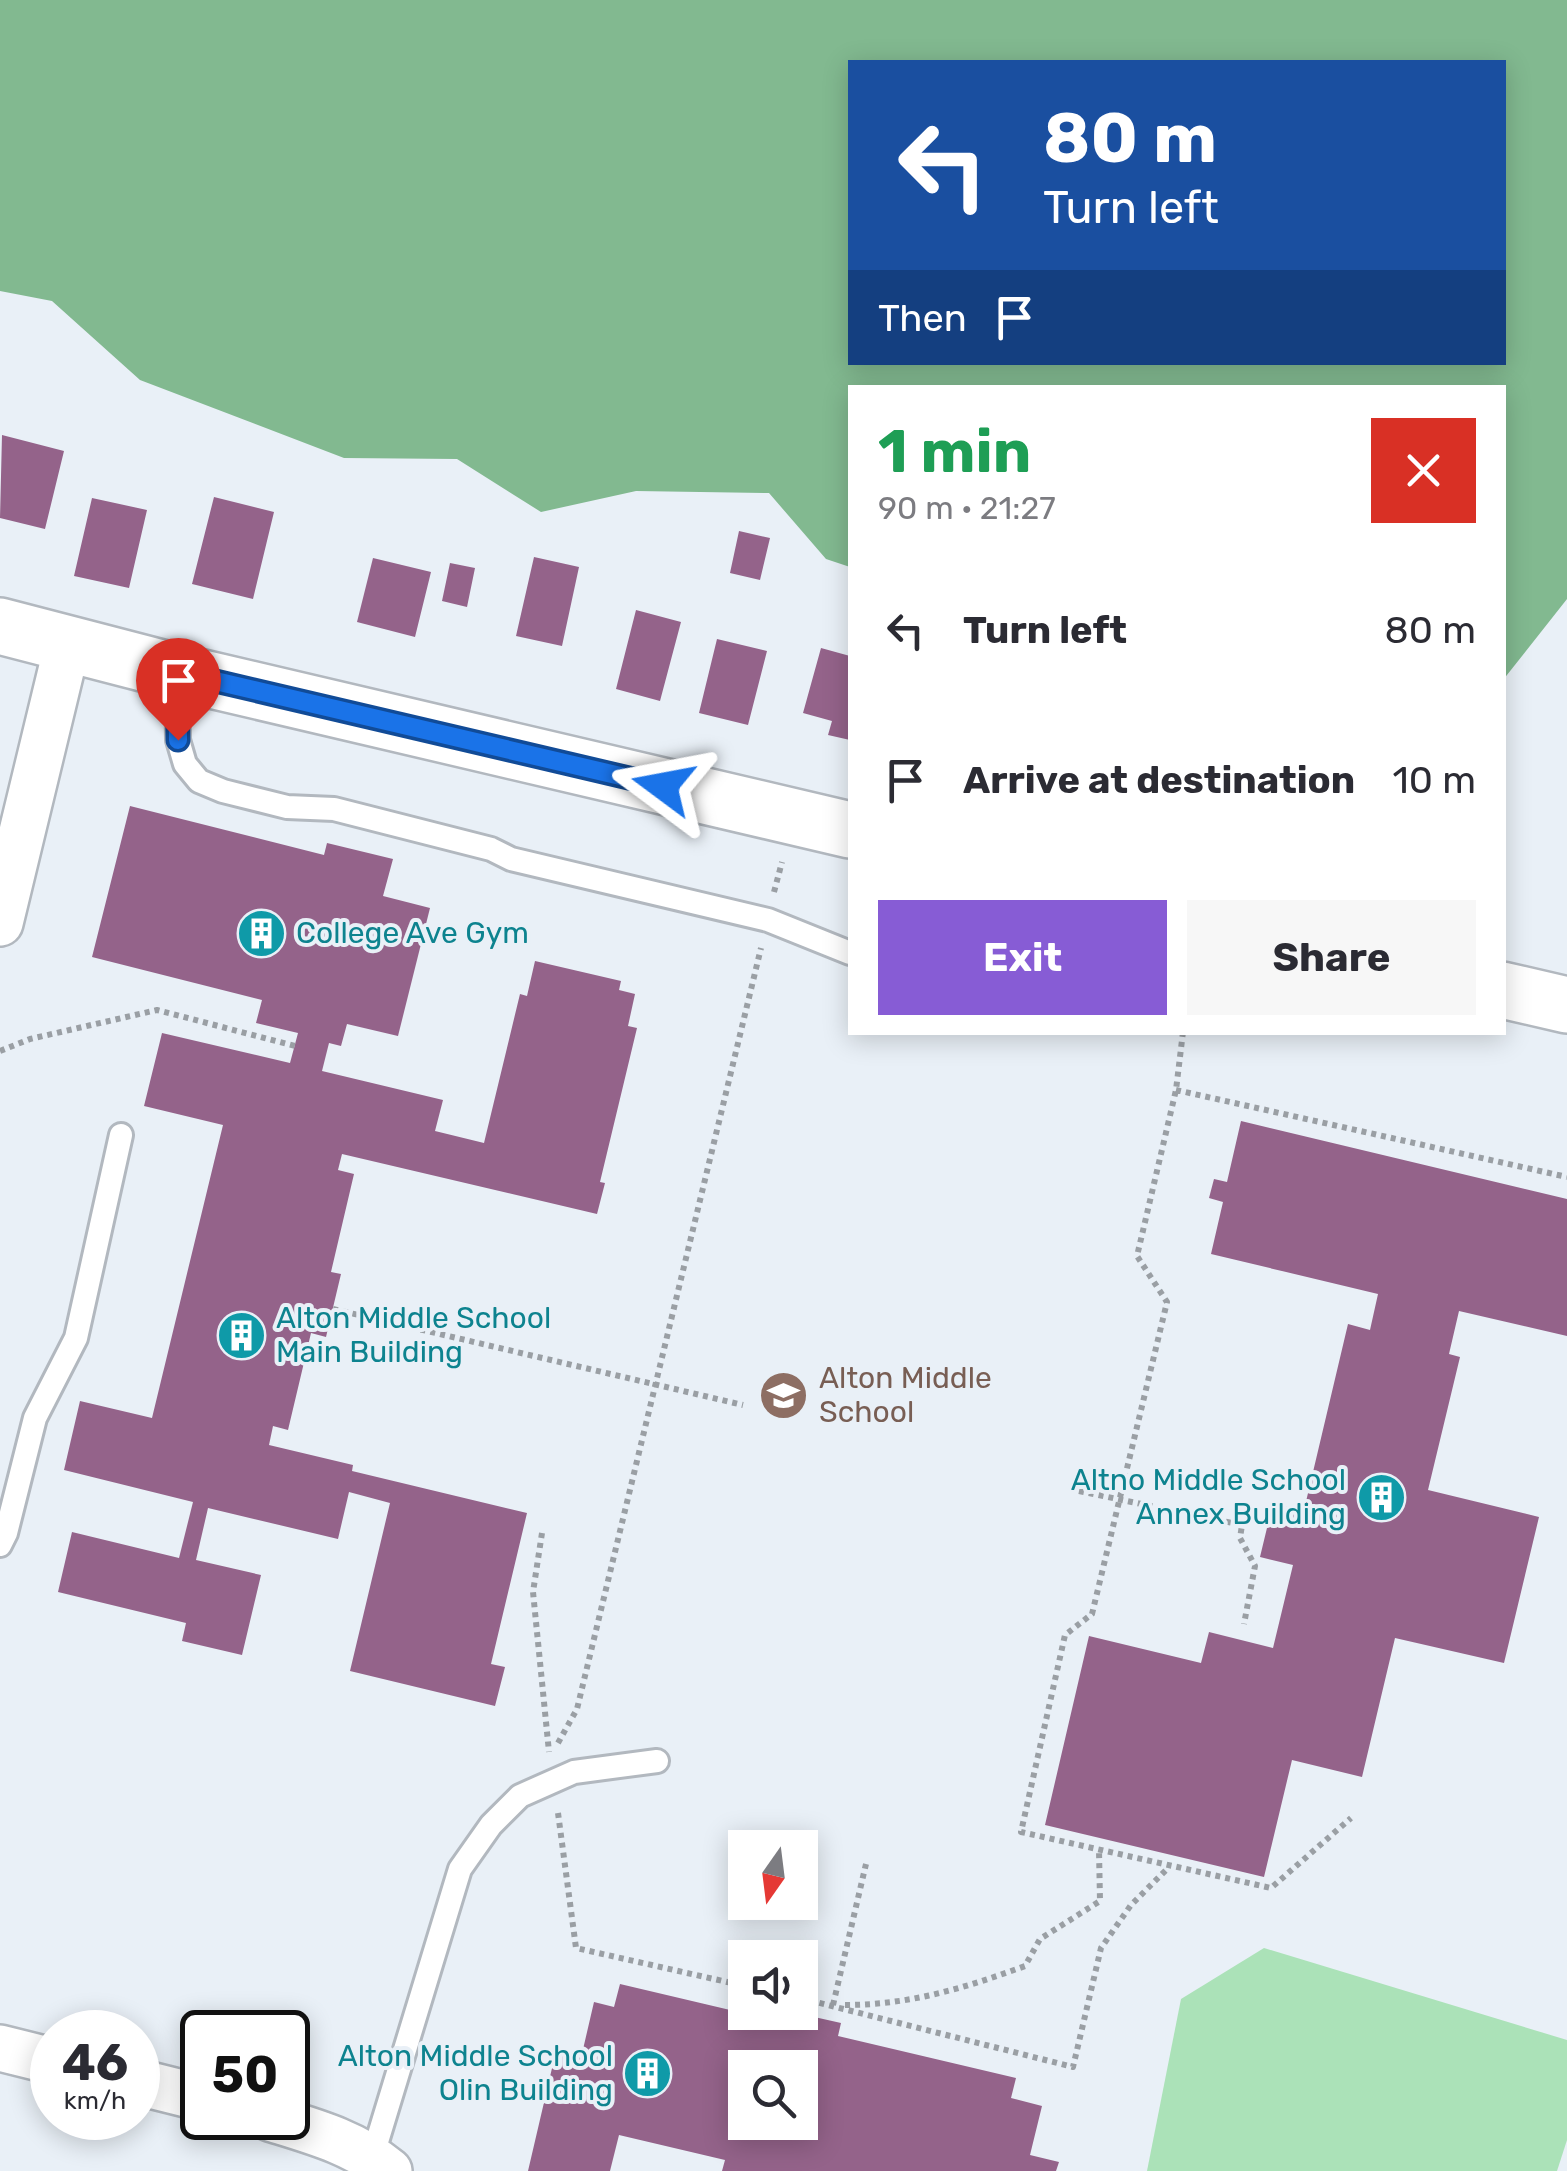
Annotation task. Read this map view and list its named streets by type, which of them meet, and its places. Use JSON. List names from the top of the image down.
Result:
{
  "places": {
    "building": [
      "College Ave Gym",
      "Alton Middle School Main Building",
      "Altno Middle School Annex Building",
      "Alton Middle School Olin Building"
    ],
    "school or university": ["Alton Middle School"]
  },
  "north": "bottom",
  "page": {
    "turn": ["80 m", "Turn left"],
    "then": "Then",
    "heading": ["1 min", "90 m · 21:27"],
    "list": [
      {
        "name": "Turn left",
        "value": "80 m"
      },
      {
        "name": "Arrive at destination",
        "value": "10 m"
      }
    ],
    "buttons": ["Exit", "Share"],
    "speed": "46 km/h",
    "limit": "50"
  }
}
